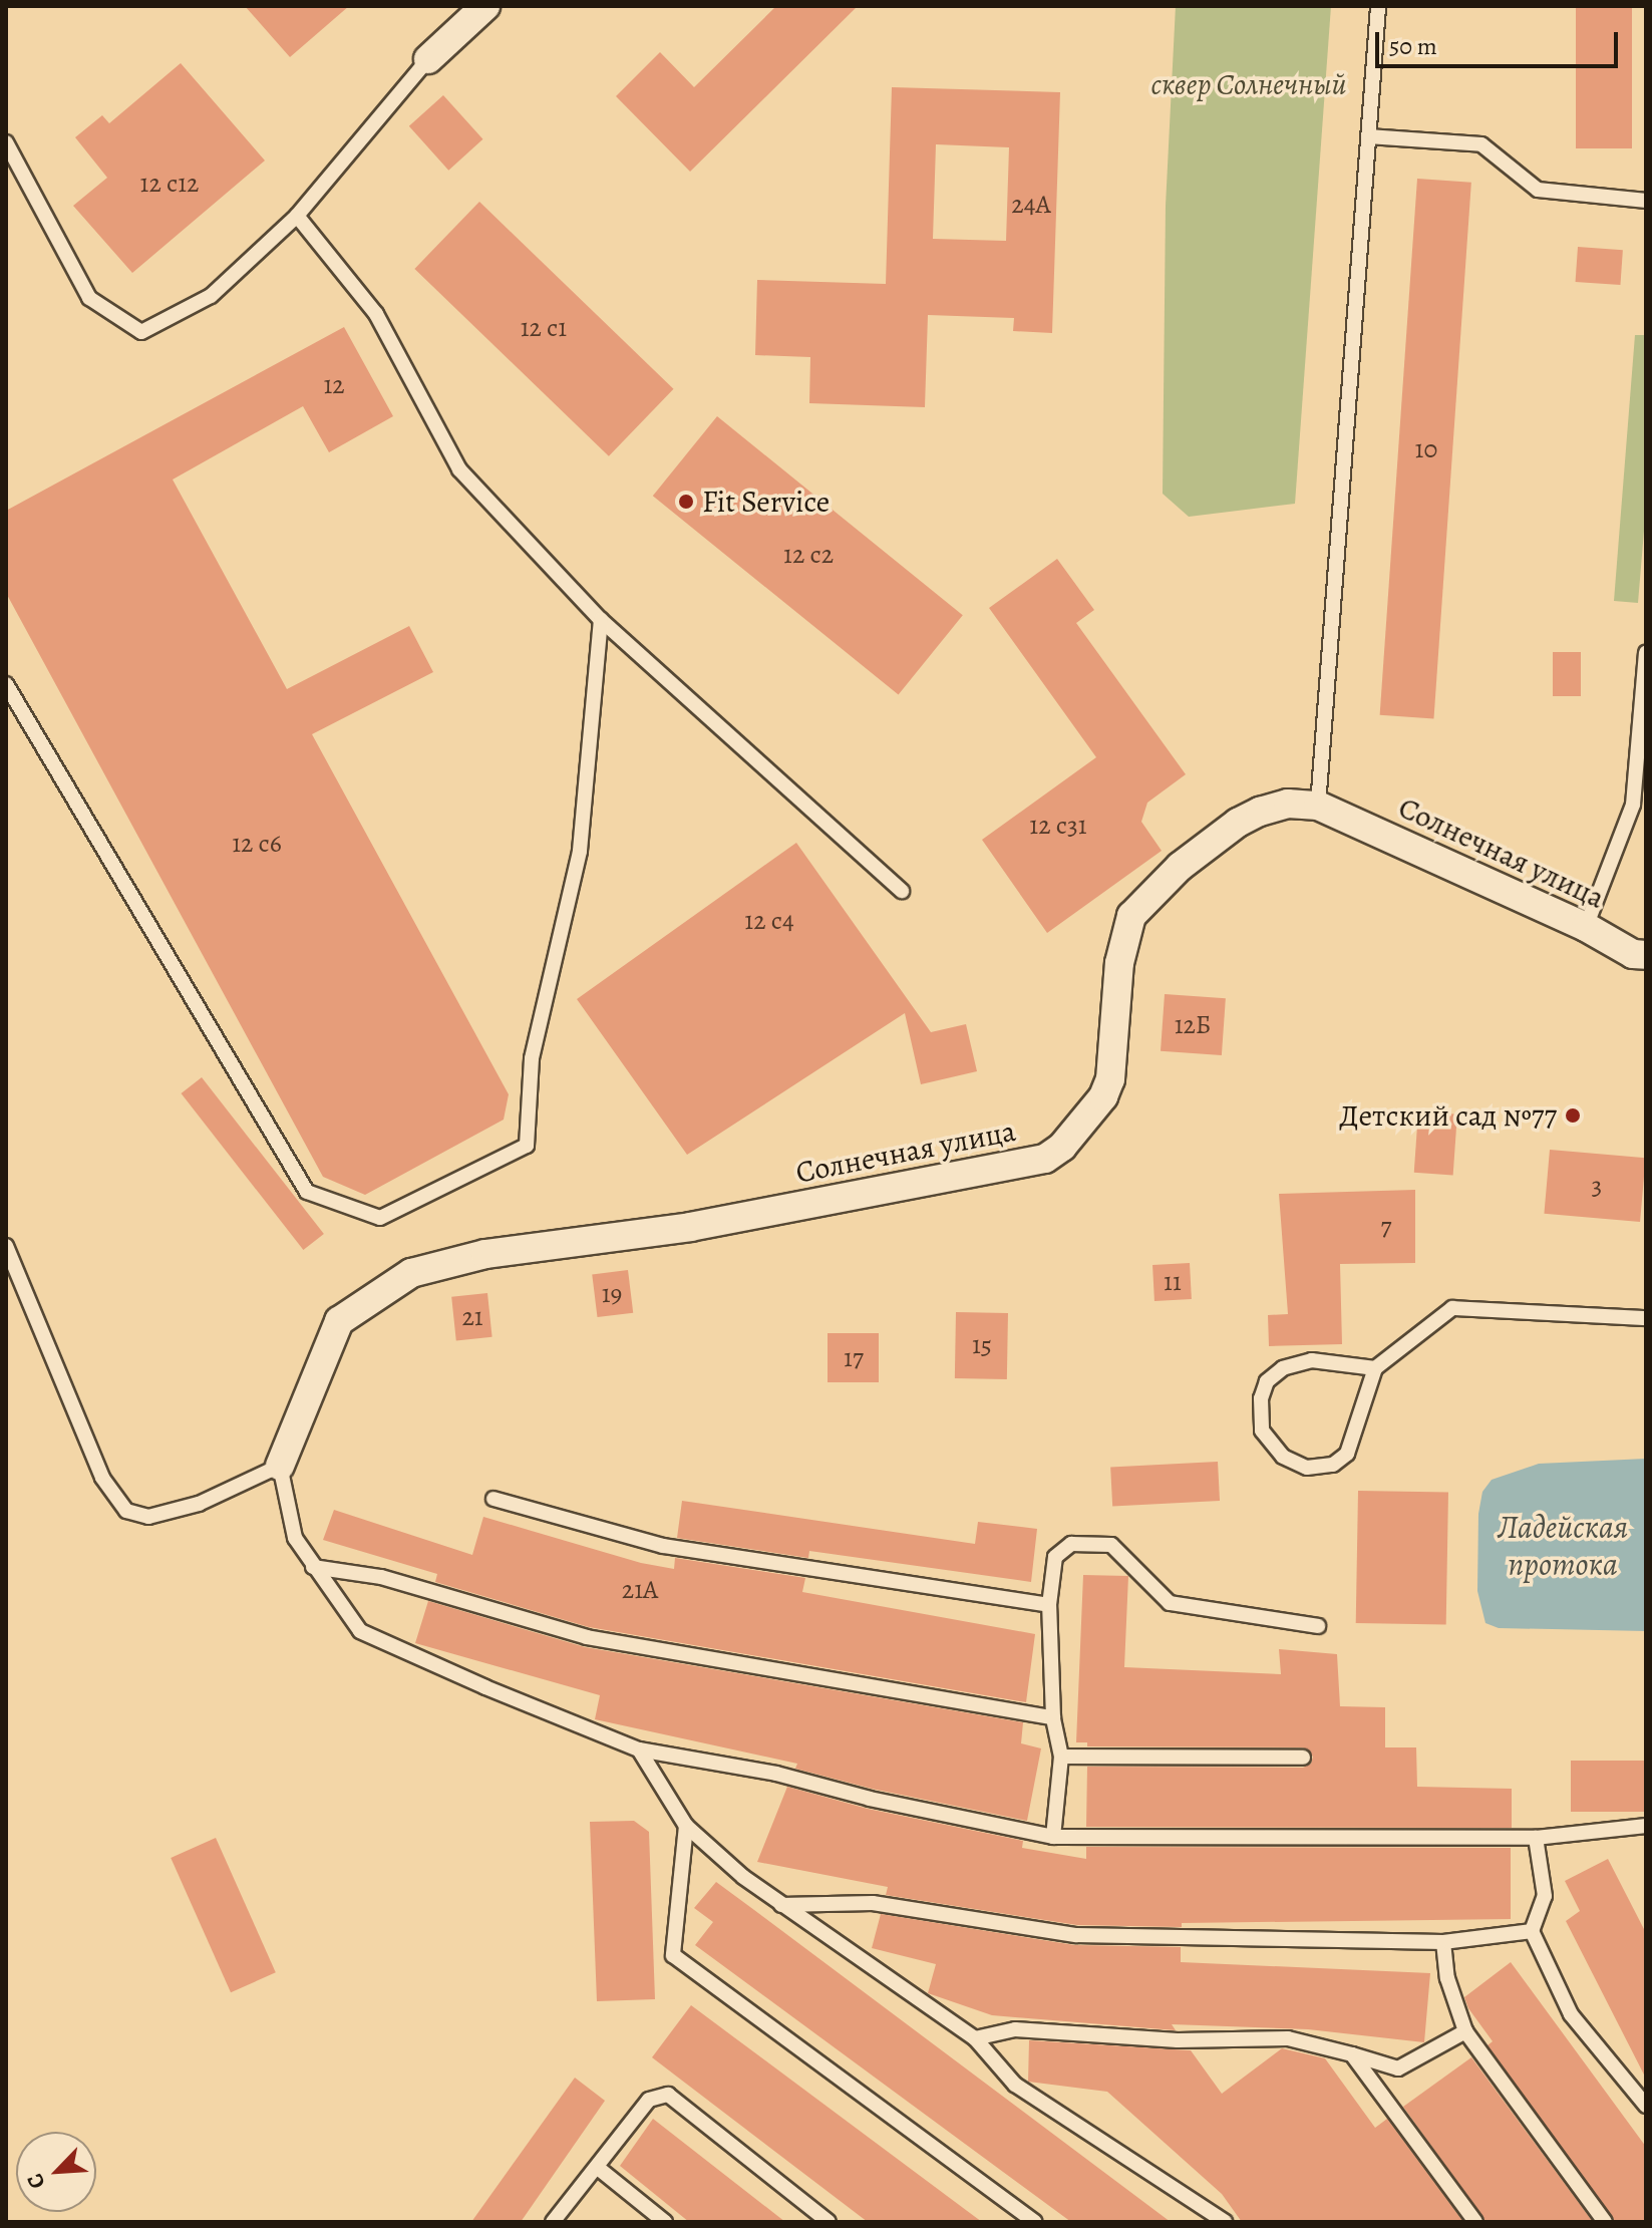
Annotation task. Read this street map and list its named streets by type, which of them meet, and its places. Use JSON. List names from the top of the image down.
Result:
{
  "streets": {
    "street": ["Солнечная улица"]
  },
  "water": ["Ладейская протока"],
  "parks": ["сквер Солнечный"],
  "places": ["Fit Service", "Детский сад №77"],
  "house_numbers": [
    "12 с12",
    "24А",
    "12 с1",
    "12",
    "10",
    "12 с2",
    "12 с31",
    "12 с6",
    "12 с4",
    "12Б",
    "3",
    "7",
    "11",
    "19",
    "21",
    "15",
    "17",
    "21А"
  ],
  "scale_bar": "50 m",
  "north": "bottom left"
}
